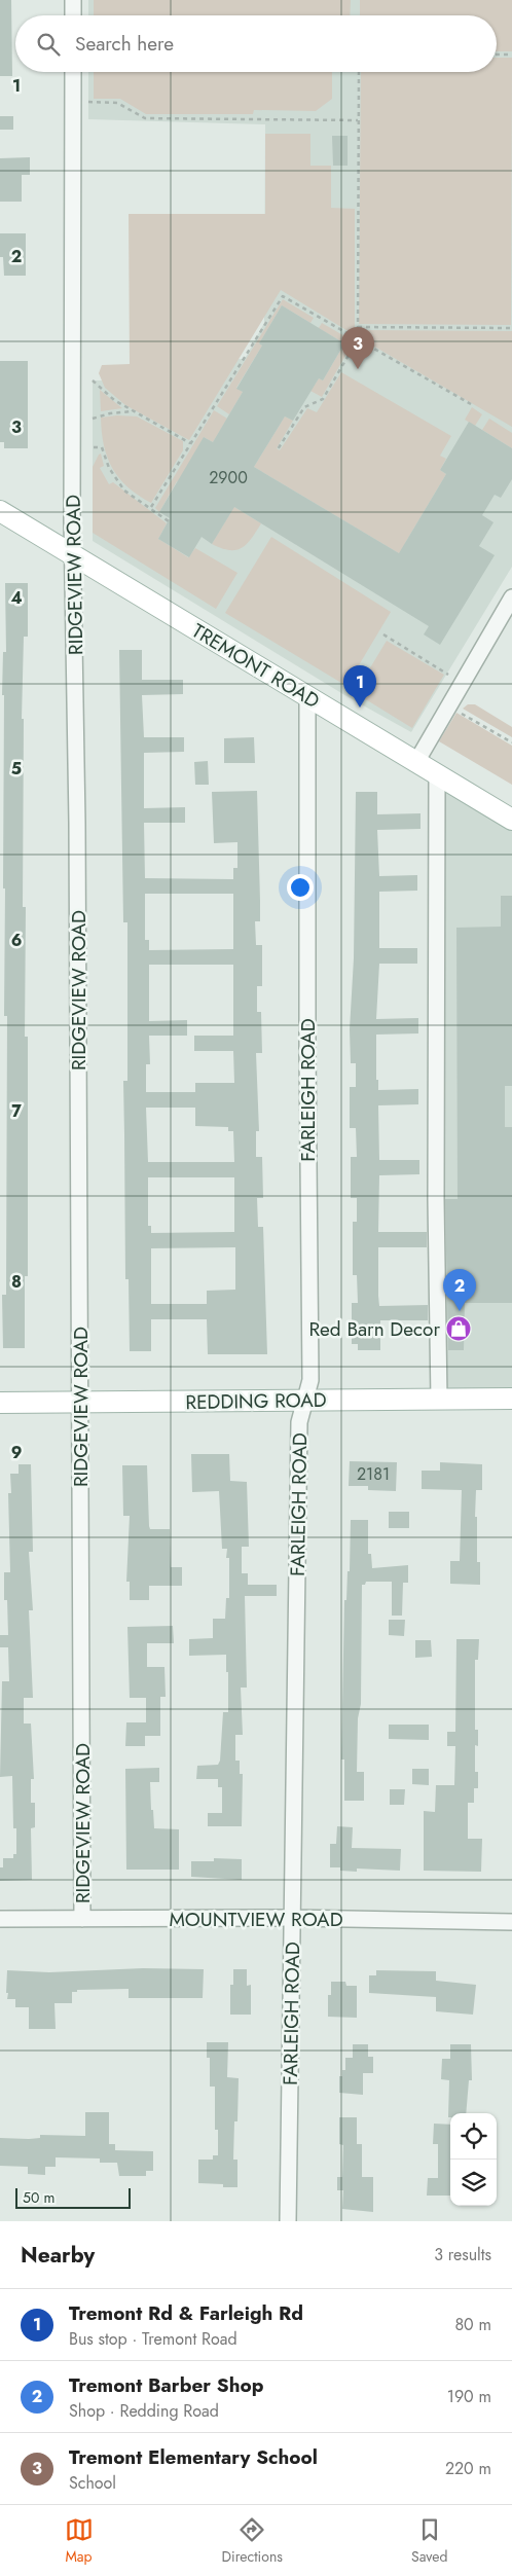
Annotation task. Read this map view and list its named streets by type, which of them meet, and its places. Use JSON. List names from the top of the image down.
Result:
{
  "streets": {
    "main road": ["TREMONT ROAD", "REDDING ROAD"],
    "street": ["RIDGEVIEW ROAD", "FARLEIGH ROAD", "MOUNTVIEW ROAD"]
  },
  "crossings": [
    ["RIDGEVIEW ROAD", "TREMONT ROAD"],
    ["RIDGEVIEW ROAD", "REDDING ROAD"],
    ["RIDGEVIEW ROAD", "MOUNTVIEW ROAD"],
    ["TREMONT ROAD", "FARLEIGH ROAD"],
    ["FARLEIGH ROAD", "REDDING ROAD"],
    ["FARLEIGH ROAD", "MOUNTVIEW ROAD"]
  ],
  "places": {
    "shop": ["Red Barn Decor"]
  },
  "house_numbers": ["2900", "2181"],
  "scale_bar": "50 m",
  "page": {
    "search": "Search here",
    "pins": ["3", "1", "2"],
    "scale": "50 m",
    "heading": ["Nearby", "3 results"],
    "list": [
      {
        "mark": "1",
        "name": "Tremont Rd & Farleigh Rd",
        "note": "Bus stop · Tremont Road",
        "value": "80 m"
      },
      {
        "mark": "2",
        "name": "Tremont Barber Shop",
        "note": "Shop · Redding Road",
        "value": "190 m"
      },
      {
        "mark": "3",
        "name": "Tremont Elementary School",
        "note": "School",
        "value": "220 m"
      }
    ],
    "nav": ["Map", "Directions", "Saved"]
  },
  "grid": {
    "rows": [
      "1",
      "2",
      "3",
      "4",
      "5",
      "6",
      "7",
      "8",
      "9"
    ]
  }
}
